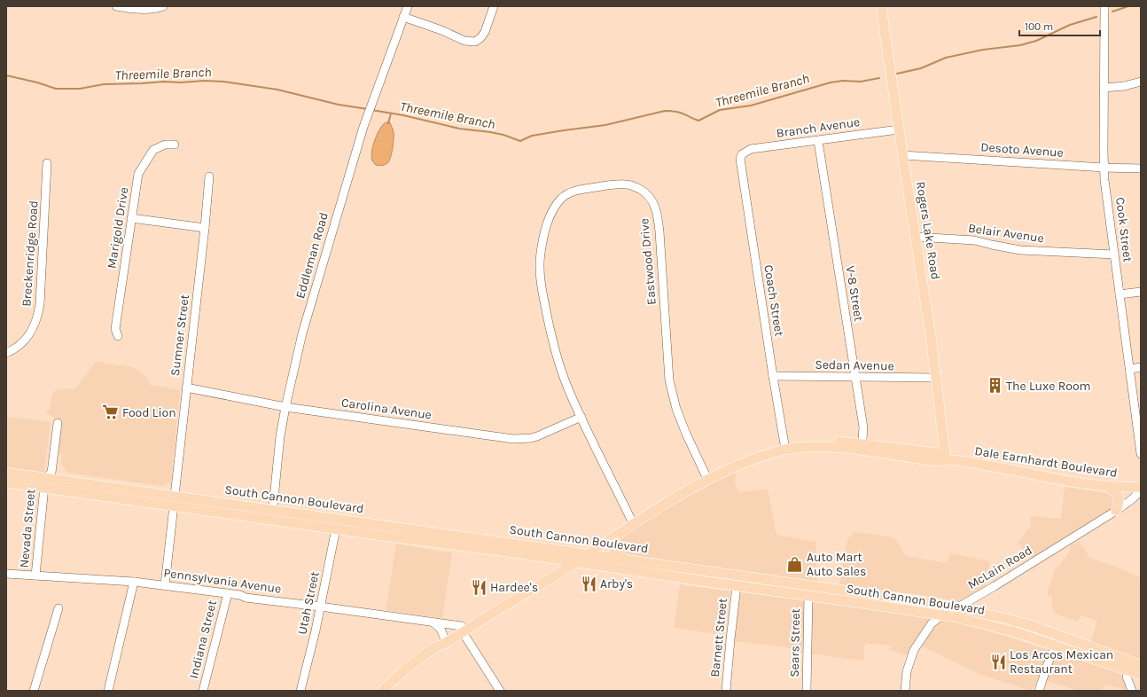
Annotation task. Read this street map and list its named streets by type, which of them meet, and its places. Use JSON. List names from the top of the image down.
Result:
{
  "streets": {
    "main road": ["Rogers Lake Road", "Dale Earnhardt Boulevard", "South Cannon Boulevard"],
    "street": [
      "Branch Avenue",
      "Desoto Avenue",
      "Marigold Drive",
      "Cook Street",
      "Belair Avenue",
      "Breckenridge Road",
      "Eddleman Road",
      "Eastwood Drive",
      "V-8 Street",
      "Coach Street",
      "Sumner Street",
      "Sedan Avenue",
      "Carolina Avenue",
      "Nevada Street",
      "McLain Road",
      "Pennsylvania Avenue",
      "Utah Street",
      "Barnett Street",
      "Indiana Street",
      "Sears Street"
    ]
  },
  "crossings": [
    ["Branch Avenue", "Rogers Lake Road"],
    ["Branch Avenue", "V-8 Street"],
    ["Branch Avenue", "Coach Street"],
    ["Desoto Avenue", "Cook Street"],
    ["Desoto Avenue", "Rogers Lake Road"],
    ["Cook Street", "Belair Avenue"],
    ["Rogers Lake Road", "Belair Avenue"],
    ["Rogers Lake Road", "Sedan Avenue"],
    ["Rogers Lake Road", "Dale Earnhardt Boulevard"],
    ["Eddleman Road", "Carolina Avenue"],
    ["Eddleman Road", "South Cannon Boulevard"],
    ["Eastwood Drive", "Carolina Avenue"],
    ["Eastwood Drive", "Dale Earnhardt Boulevard"],
    ["V-8 Street", "Sedan Avenue"],
    ["V-8 Street", "Dale Earnhardt Boulevard"],
    ["Coach Street", "Sedan Avenue"],
    ["Coach Street", "Dale Earnhardt Boulevard"],
    ["Sumner Street", "Carolina Avenue"],
    ["Sumner Street", "South Cannon Boulevard"],
    ["Sumner Street", "Pennsylvania Avenue"],
    ["Dale Earnhardt Boulevard", "South Cannon Boulevard"],
    ["Dale Earnhardt Boulevard", "Pennsylvania Avenue"],
    ["South Cannon Boulevard", "Nevada Street"],
    ["South Cannon Boulevard", "McLain Road"],
    ["South Cannon Boulevard", "Utah Street"],
    ["South Cannon Boulevard", "Barnett Street"],
    ["South Cannon Boulevard", "Sears Street"],
    ["Nevada Street", "Pennsylvania Avenue"],
    ["Pennsylvania Avenue", "Utah Street"],
    ["Pennsylvania Avenue", "Indiana Street"]
  ],
  "water": ["Threemile Branch"],
  "places": {
    "building": ["The Luxe Room"],
    "supermarket": ["Food Lion"],
    "shop": ["Auto Mart Auto Sales"],
    "restaurant": ["Arby's", "Hardee's", "Los Arcos Mexican Restaurant"]
  },
  "scale_bar": "100 m"
}
